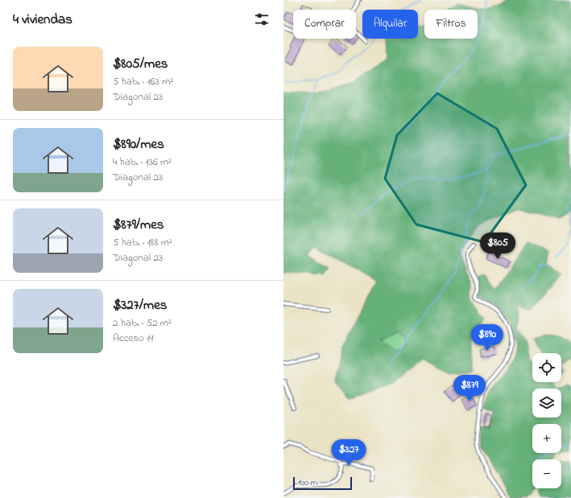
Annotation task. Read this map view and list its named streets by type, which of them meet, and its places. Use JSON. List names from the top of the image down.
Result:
{
  "scale_bar": "100 m",
  "page": {
    "heading": "4 viviendas",
    "chip": ["Comprar", "Alquilar", "Filtros"],
    "list": [
      {
        "name": "$805/mes",
        "note": "5 hab. · 163 m² · Diagonal 23"
      },
      {
        "name": "$890/mes",
        "note": "4 hab. · 136 m² · Diagonal 23"
      },
      {
        "name": "$879/mes",
        "note": "5 hab. · 188 m² · Diagonal 23"
      },
      {
        "name": "$327/mes",
        "note": "2 hab. · 52 m² · Acceso 11"
      }
    ],
    "price": [
      "$805",
      "$890",
      "$879",
      "$327"
    ],
    "map_buttons": ["+", "−"],
    "scale": "100 m"
  }
}
